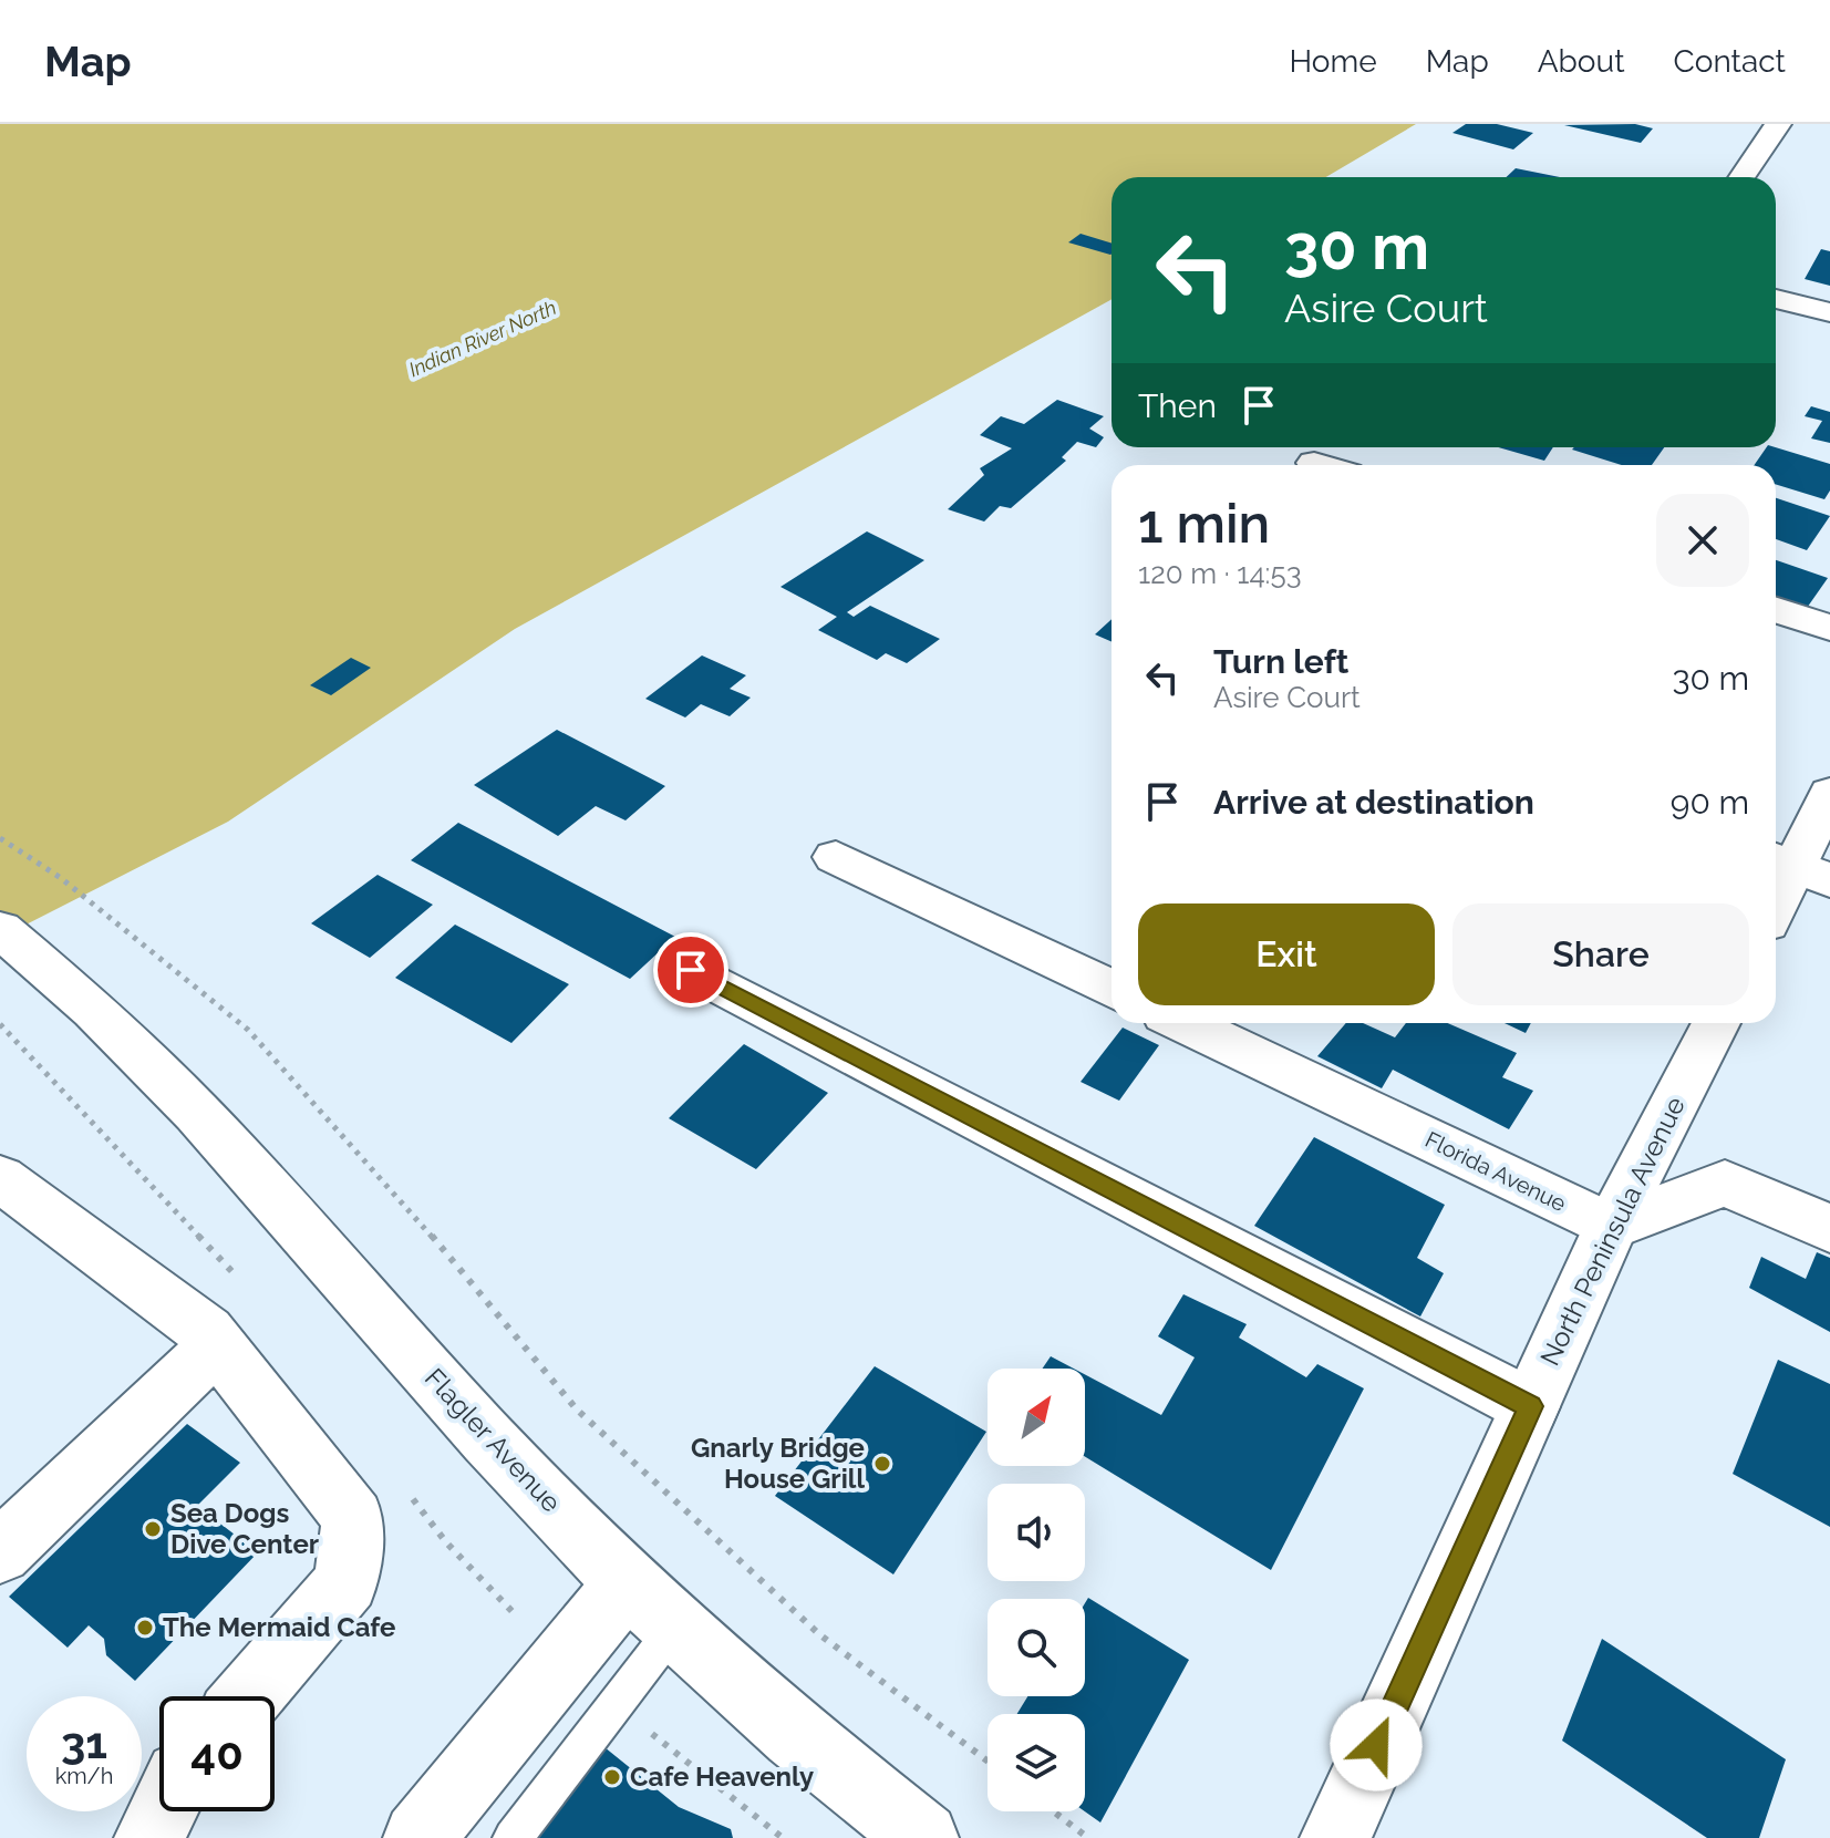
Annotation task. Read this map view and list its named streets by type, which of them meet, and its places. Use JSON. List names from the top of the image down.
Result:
{
  "streets": {
    "street": ["Florida Avenue", "North Peninsula Avenue", "Flagler Avenue"]
  },
  "crossings": [
    ["Florida Avenue", "North Peninsula Avenue"]
  ],
  "water": ["Indian River North"],
  "places": [
    "Gnarly Bridge House Grill",
    "Sea Dogs Dive Center",
    "The Mermaid Cafe",
    "Cafe Heavenly"
  ],
  "north": "top right",
  "page": {
    "header": "Map",
    "nav": [
      "Home",
      "Map",
      "About",
      "Contact"
    ],
    "turn": ["30 m", "Asire Court"],
    "then": "Then",
    "heading": ["1 min", "120 m · 14:53"],
    "list": [
      {
        "name": "Turn left",
        "note": "Asire Court",
        "value": "30 m"
      },
      {
        "name": "Arrive at destination",
        "value": "90 m"
      }
    ],
    "buttons": ["Exit", "Share"],
    "speed": "31 km/h",
    "limit": "40"
  }
}
